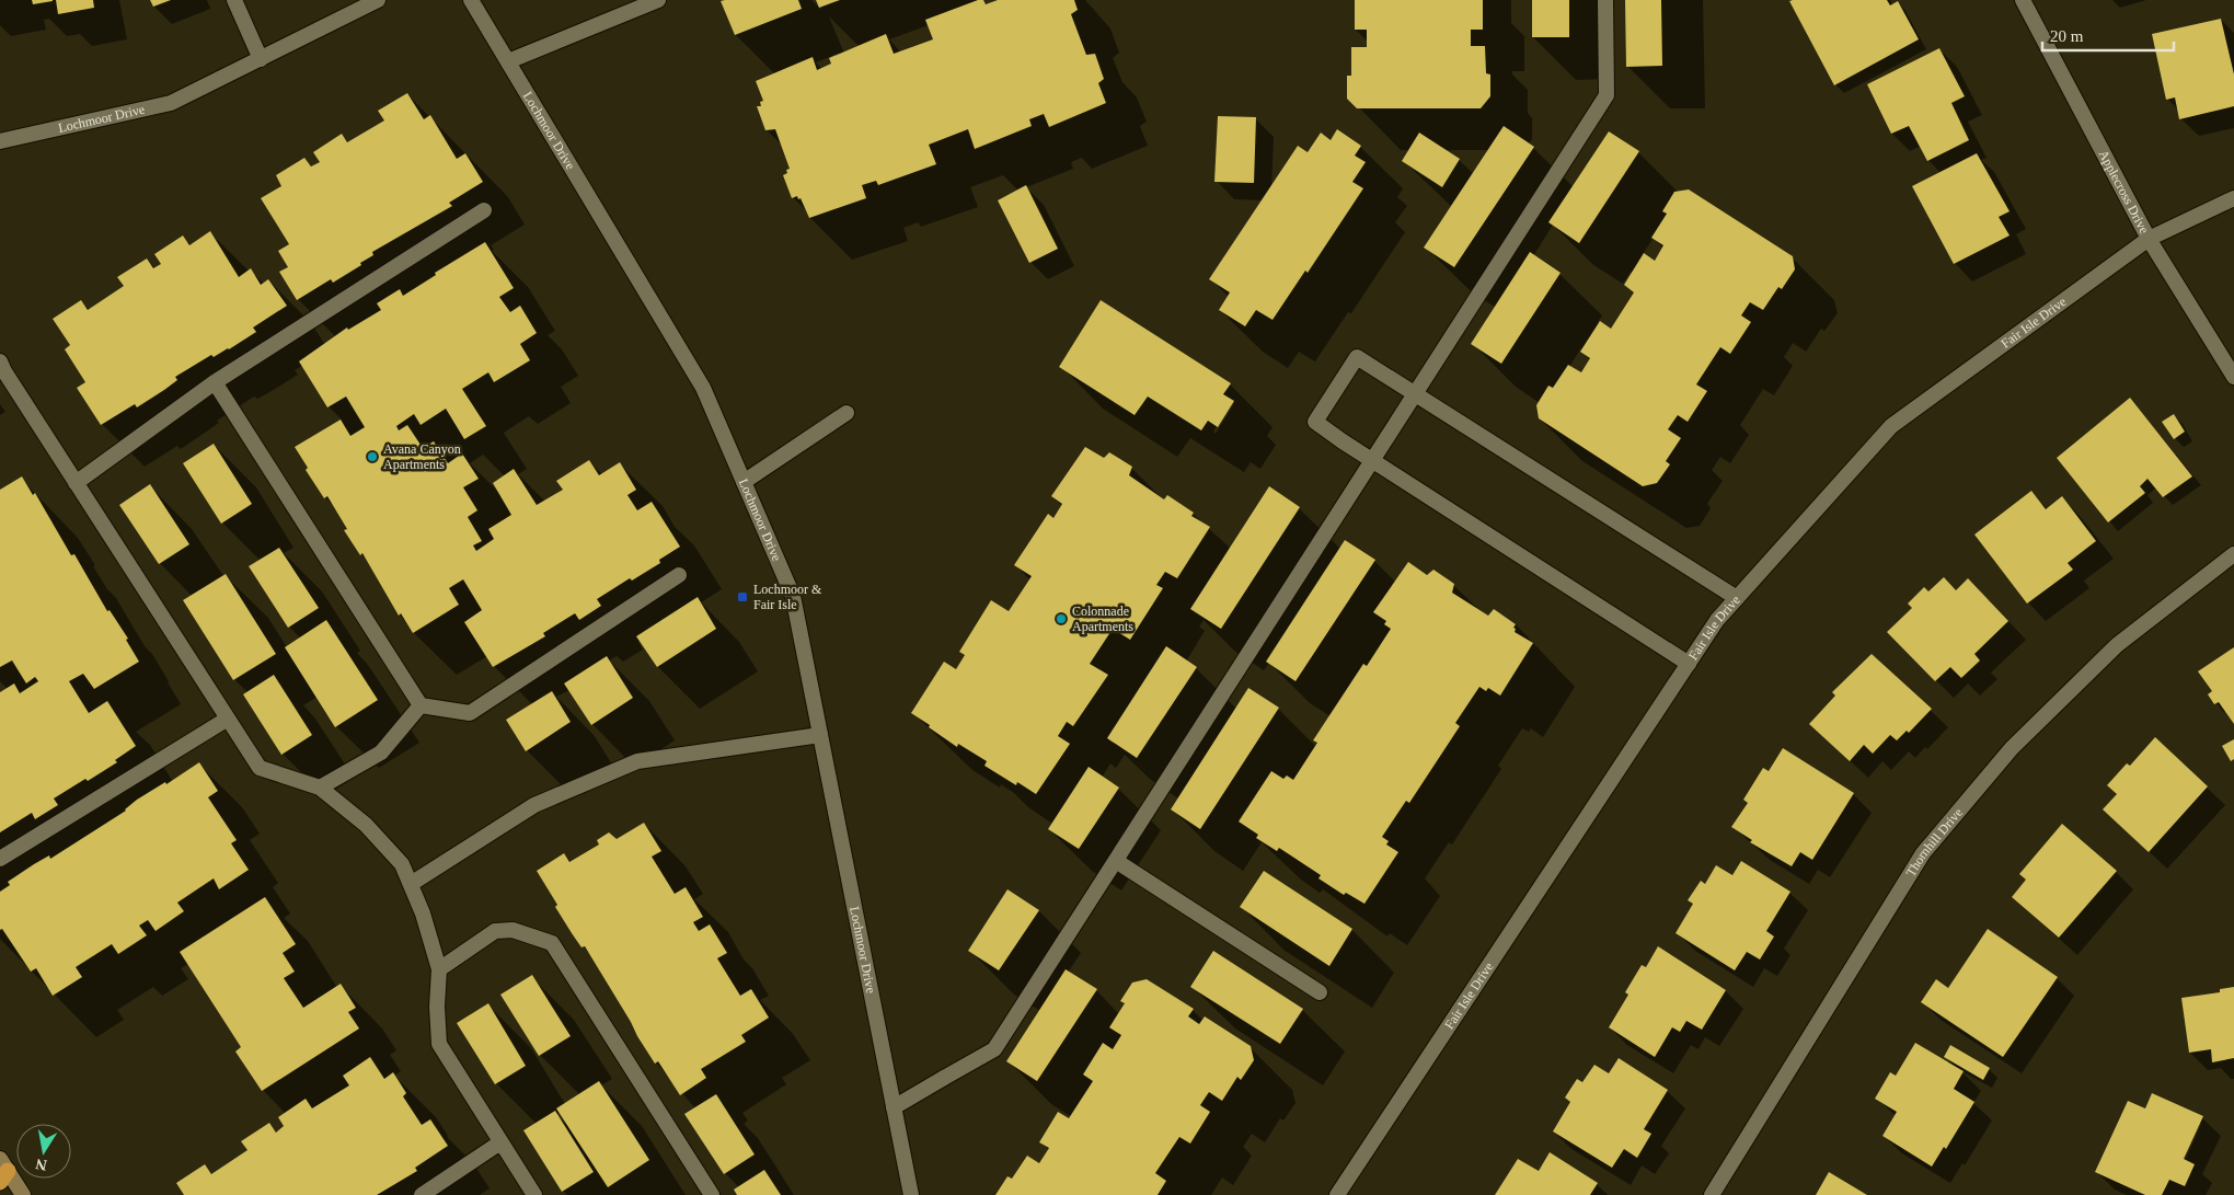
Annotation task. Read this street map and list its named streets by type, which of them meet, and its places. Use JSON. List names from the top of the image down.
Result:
{
  "streets": {
    "street": [
      "Lochmoor Drive",
      "Applecross Drive",
      "Fair Isle Drive",
      "Thornhill Drive"
    ]
  },
  "crossings": [
    ["Applecross Drive", "Fair Isle Drive"]
  ],
  "places": {
    "other": ["Avana Canyon Apartments", "Colonnade Apartments"],
    "transit": ["Lochmoor & Fair Isle"]
  },
  "scale_bar": "20 m",
  "north": "bottom"
}
